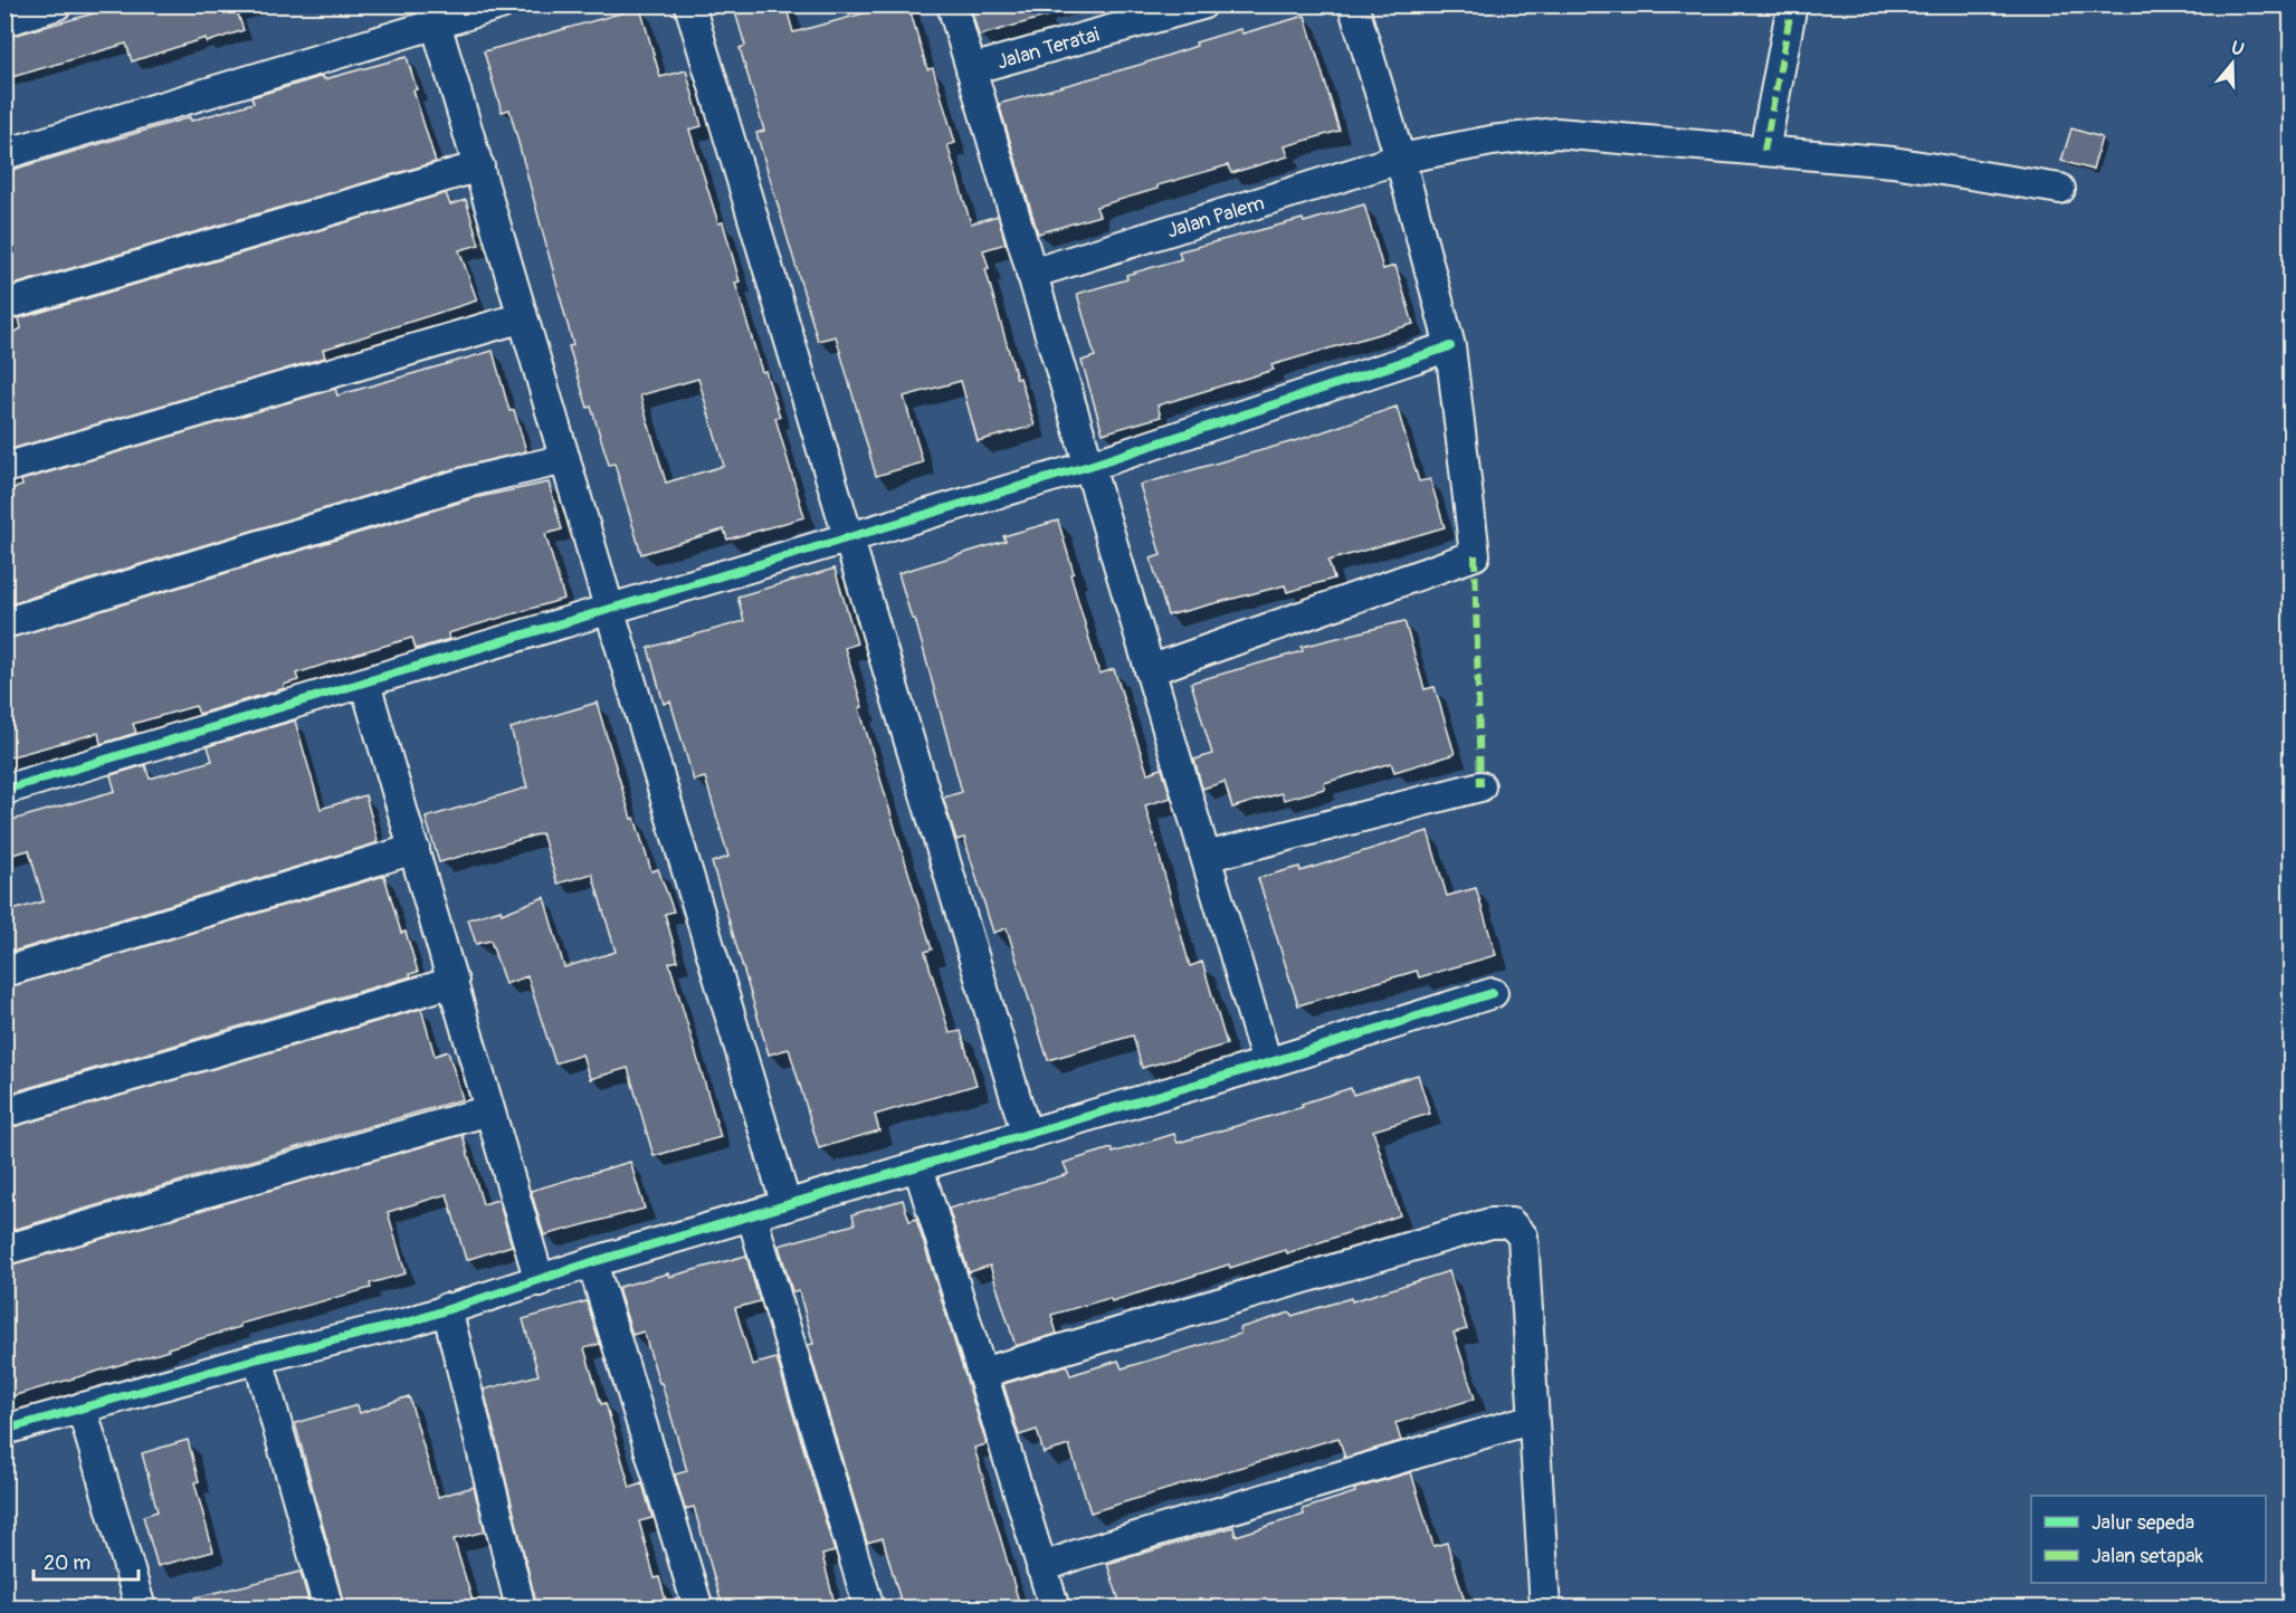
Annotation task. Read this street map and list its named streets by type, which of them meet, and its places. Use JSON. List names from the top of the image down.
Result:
{
  "streets": {
    "street": ["Jalan Teratai", "Jalan Palem"]
  },
  "legend": ["Jalur sepeda", "Jalan setapak"],
  "scale_bar": "20 m",
  "north": "top"
}
